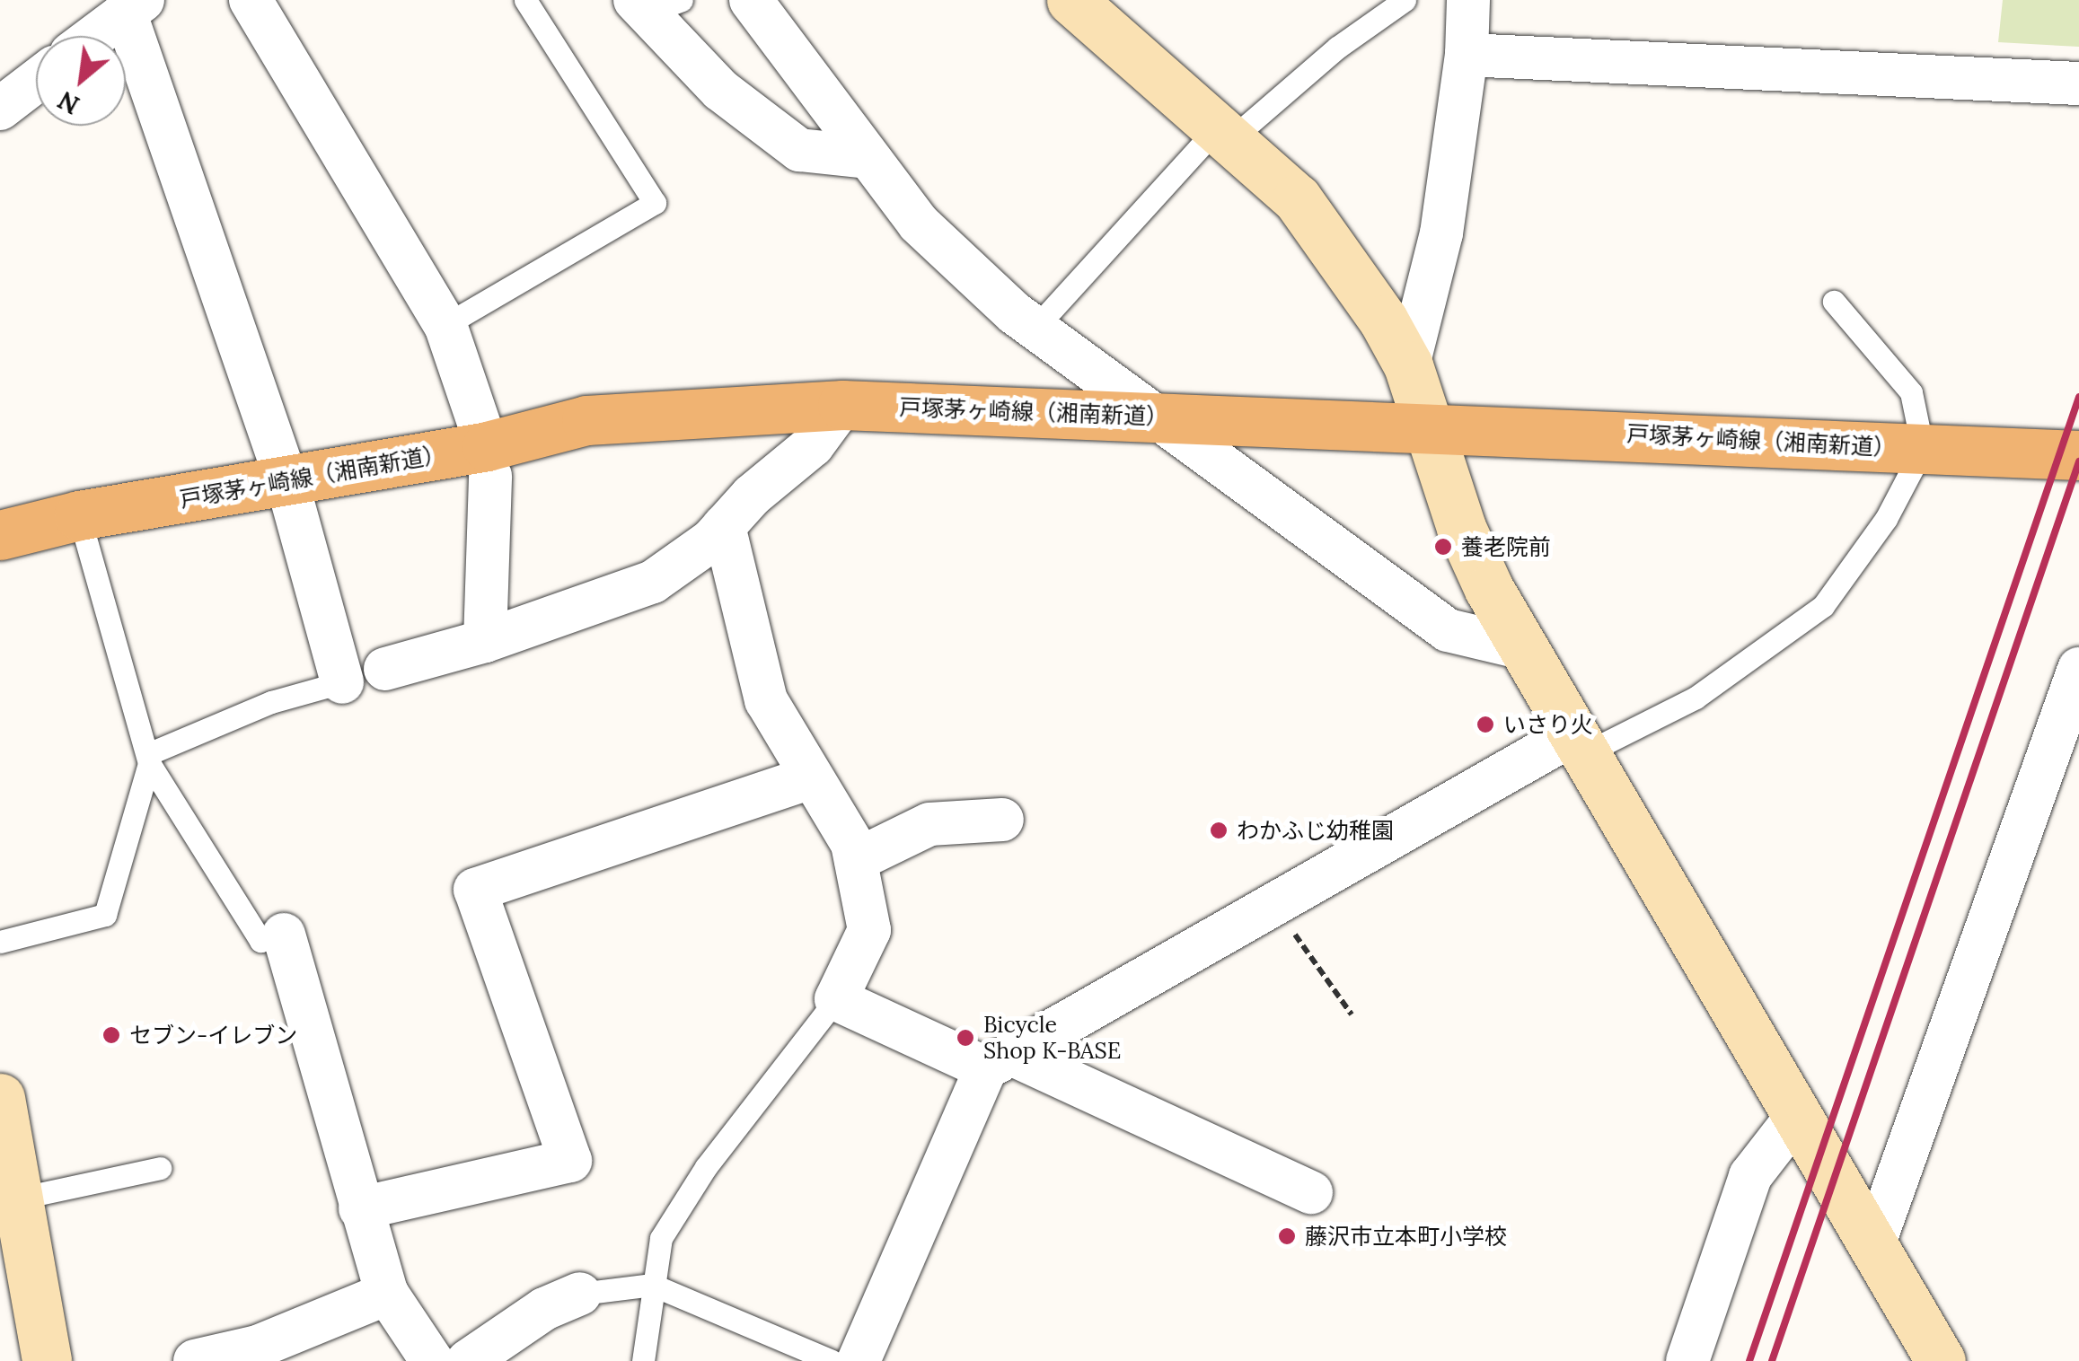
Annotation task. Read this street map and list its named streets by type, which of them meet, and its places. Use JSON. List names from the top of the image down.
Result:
{
  "streets": {
    "main road": ["戸塚茅ヶ崎線（湘南新道）"]
  },
  "places": [
    "養老院前",
    "いさり火",
    "わかふじ幼稚園",
    "セブン-イレブン",
    "Bicycle Shop K-BASE",
    "藤沢市立本町小学校"
  ],
  "north": "bottom left"
}
